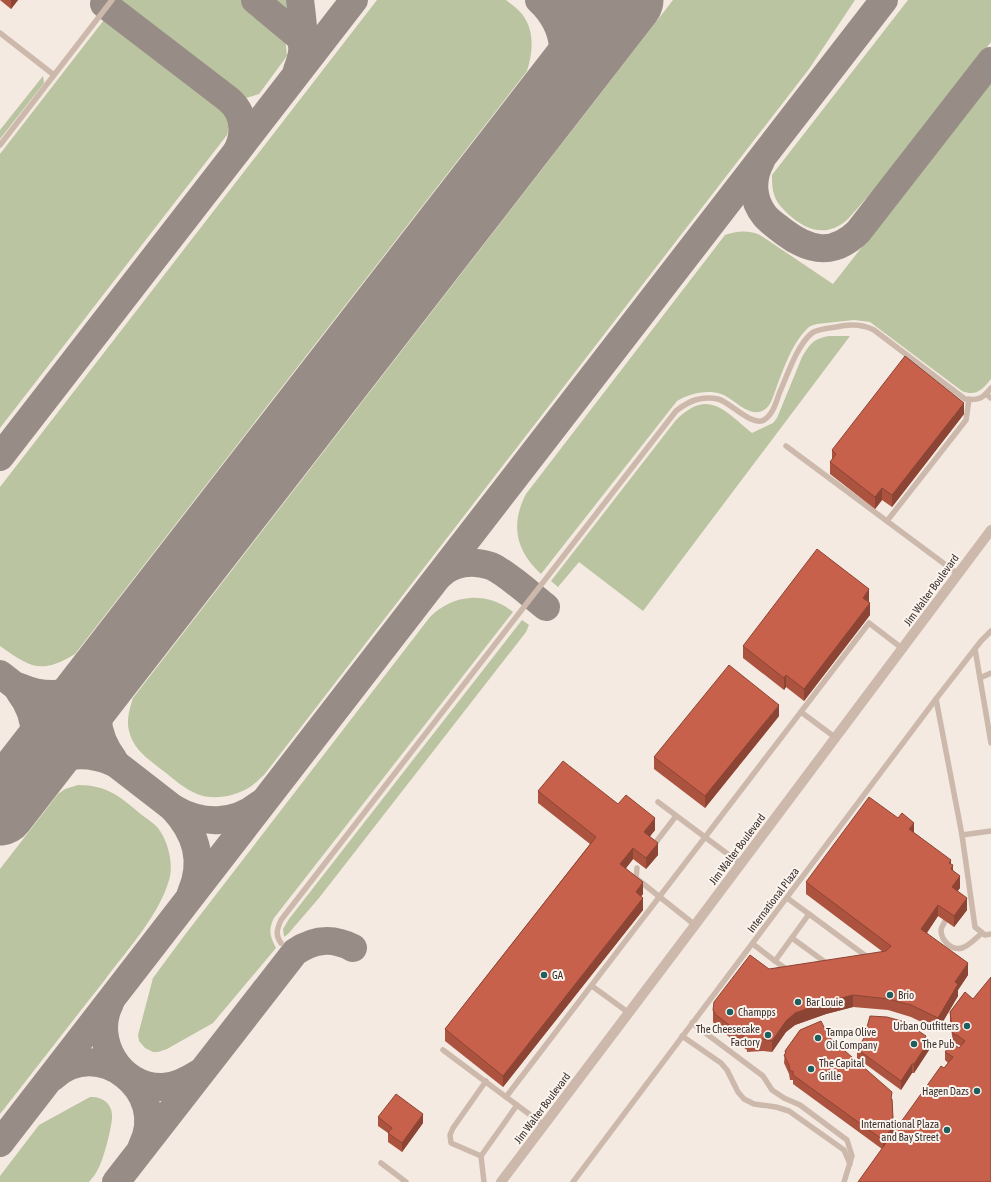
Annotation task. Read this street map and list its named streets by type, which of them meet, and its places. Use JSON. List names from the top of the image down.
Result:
{
  "streets": {
    "street": ["Jim Walter Boulevard"],
    "lane": ["International Plaza"]
  },
  "places": [
    "GA",
    "Brio",
    "Bar Louie",
    "Champps",
    "Urban Outfitters",
    "The Cheesecake Factory",
    "Tampa Olive Oil Company",
    "The Pub",
    "The Capital Grille",
    "Hagen Dazs",
    "International Plaza and Bay Street"
  ]
}
